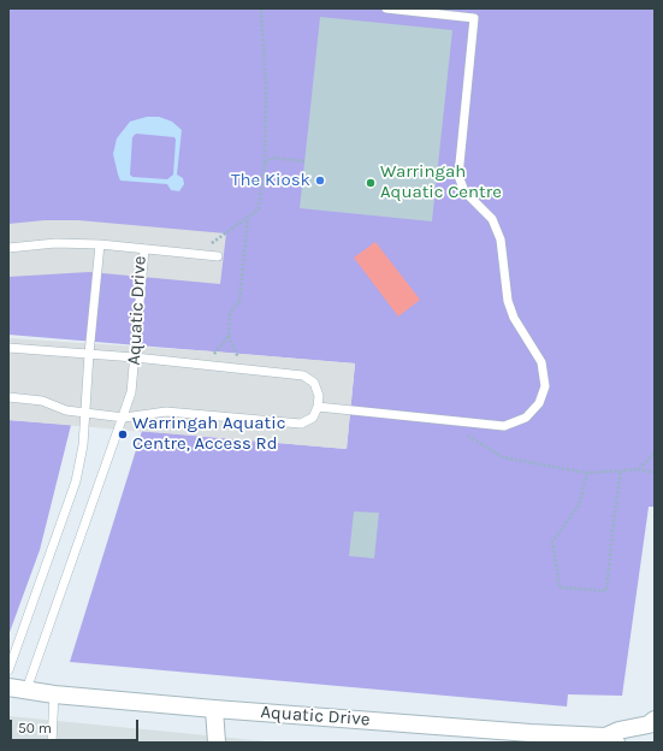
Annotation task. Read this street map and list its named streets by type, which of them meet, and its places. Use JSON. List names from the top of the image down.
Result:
{
  "streets": {
    "street": ["Aquatic Drive"]
  },
  "places": ["The Kiosk", "Warringah Aquatic Centre", "Warringah Aquatic Centre, Access Rd"],
  "scale_bar": "50 m"
}
